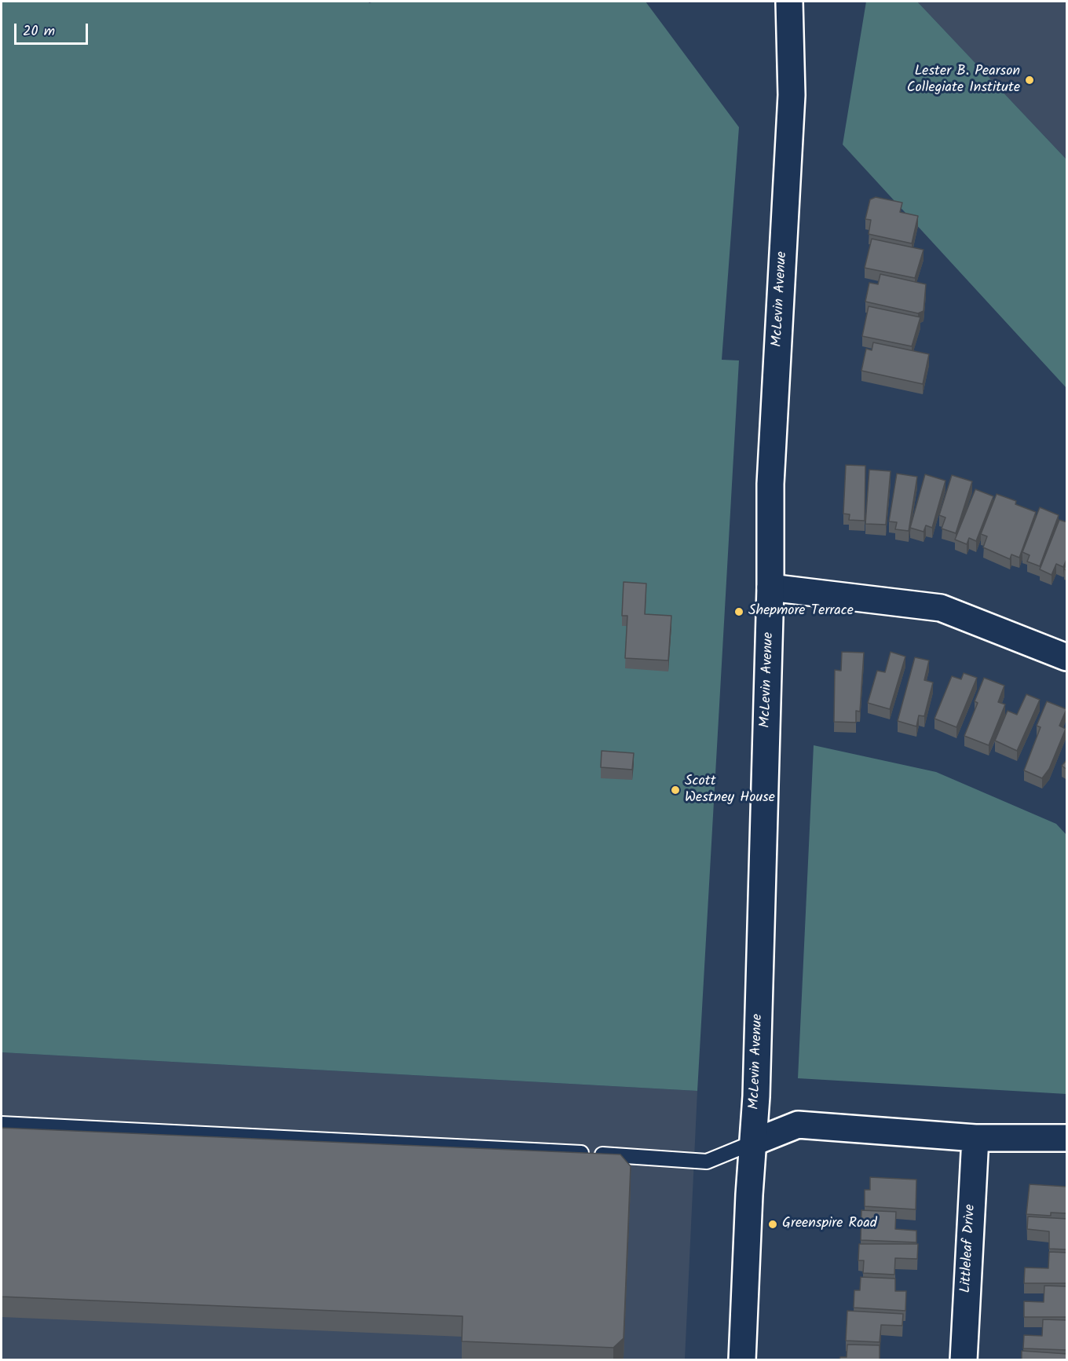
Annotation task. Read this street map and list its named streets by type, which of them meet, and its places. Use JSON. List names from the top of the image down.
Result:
{
  "streets": {
    "street": ["McLevin Avenue", "Littleleaf Drive"]
  },
  "places": [
    "Lester B. Pearson Collegiate Institute",
    "Shepmore Terrace",
    "Scott Westney House",
    "Greenspire Road"
  ],
  "scale_bar": "20 m"
}
